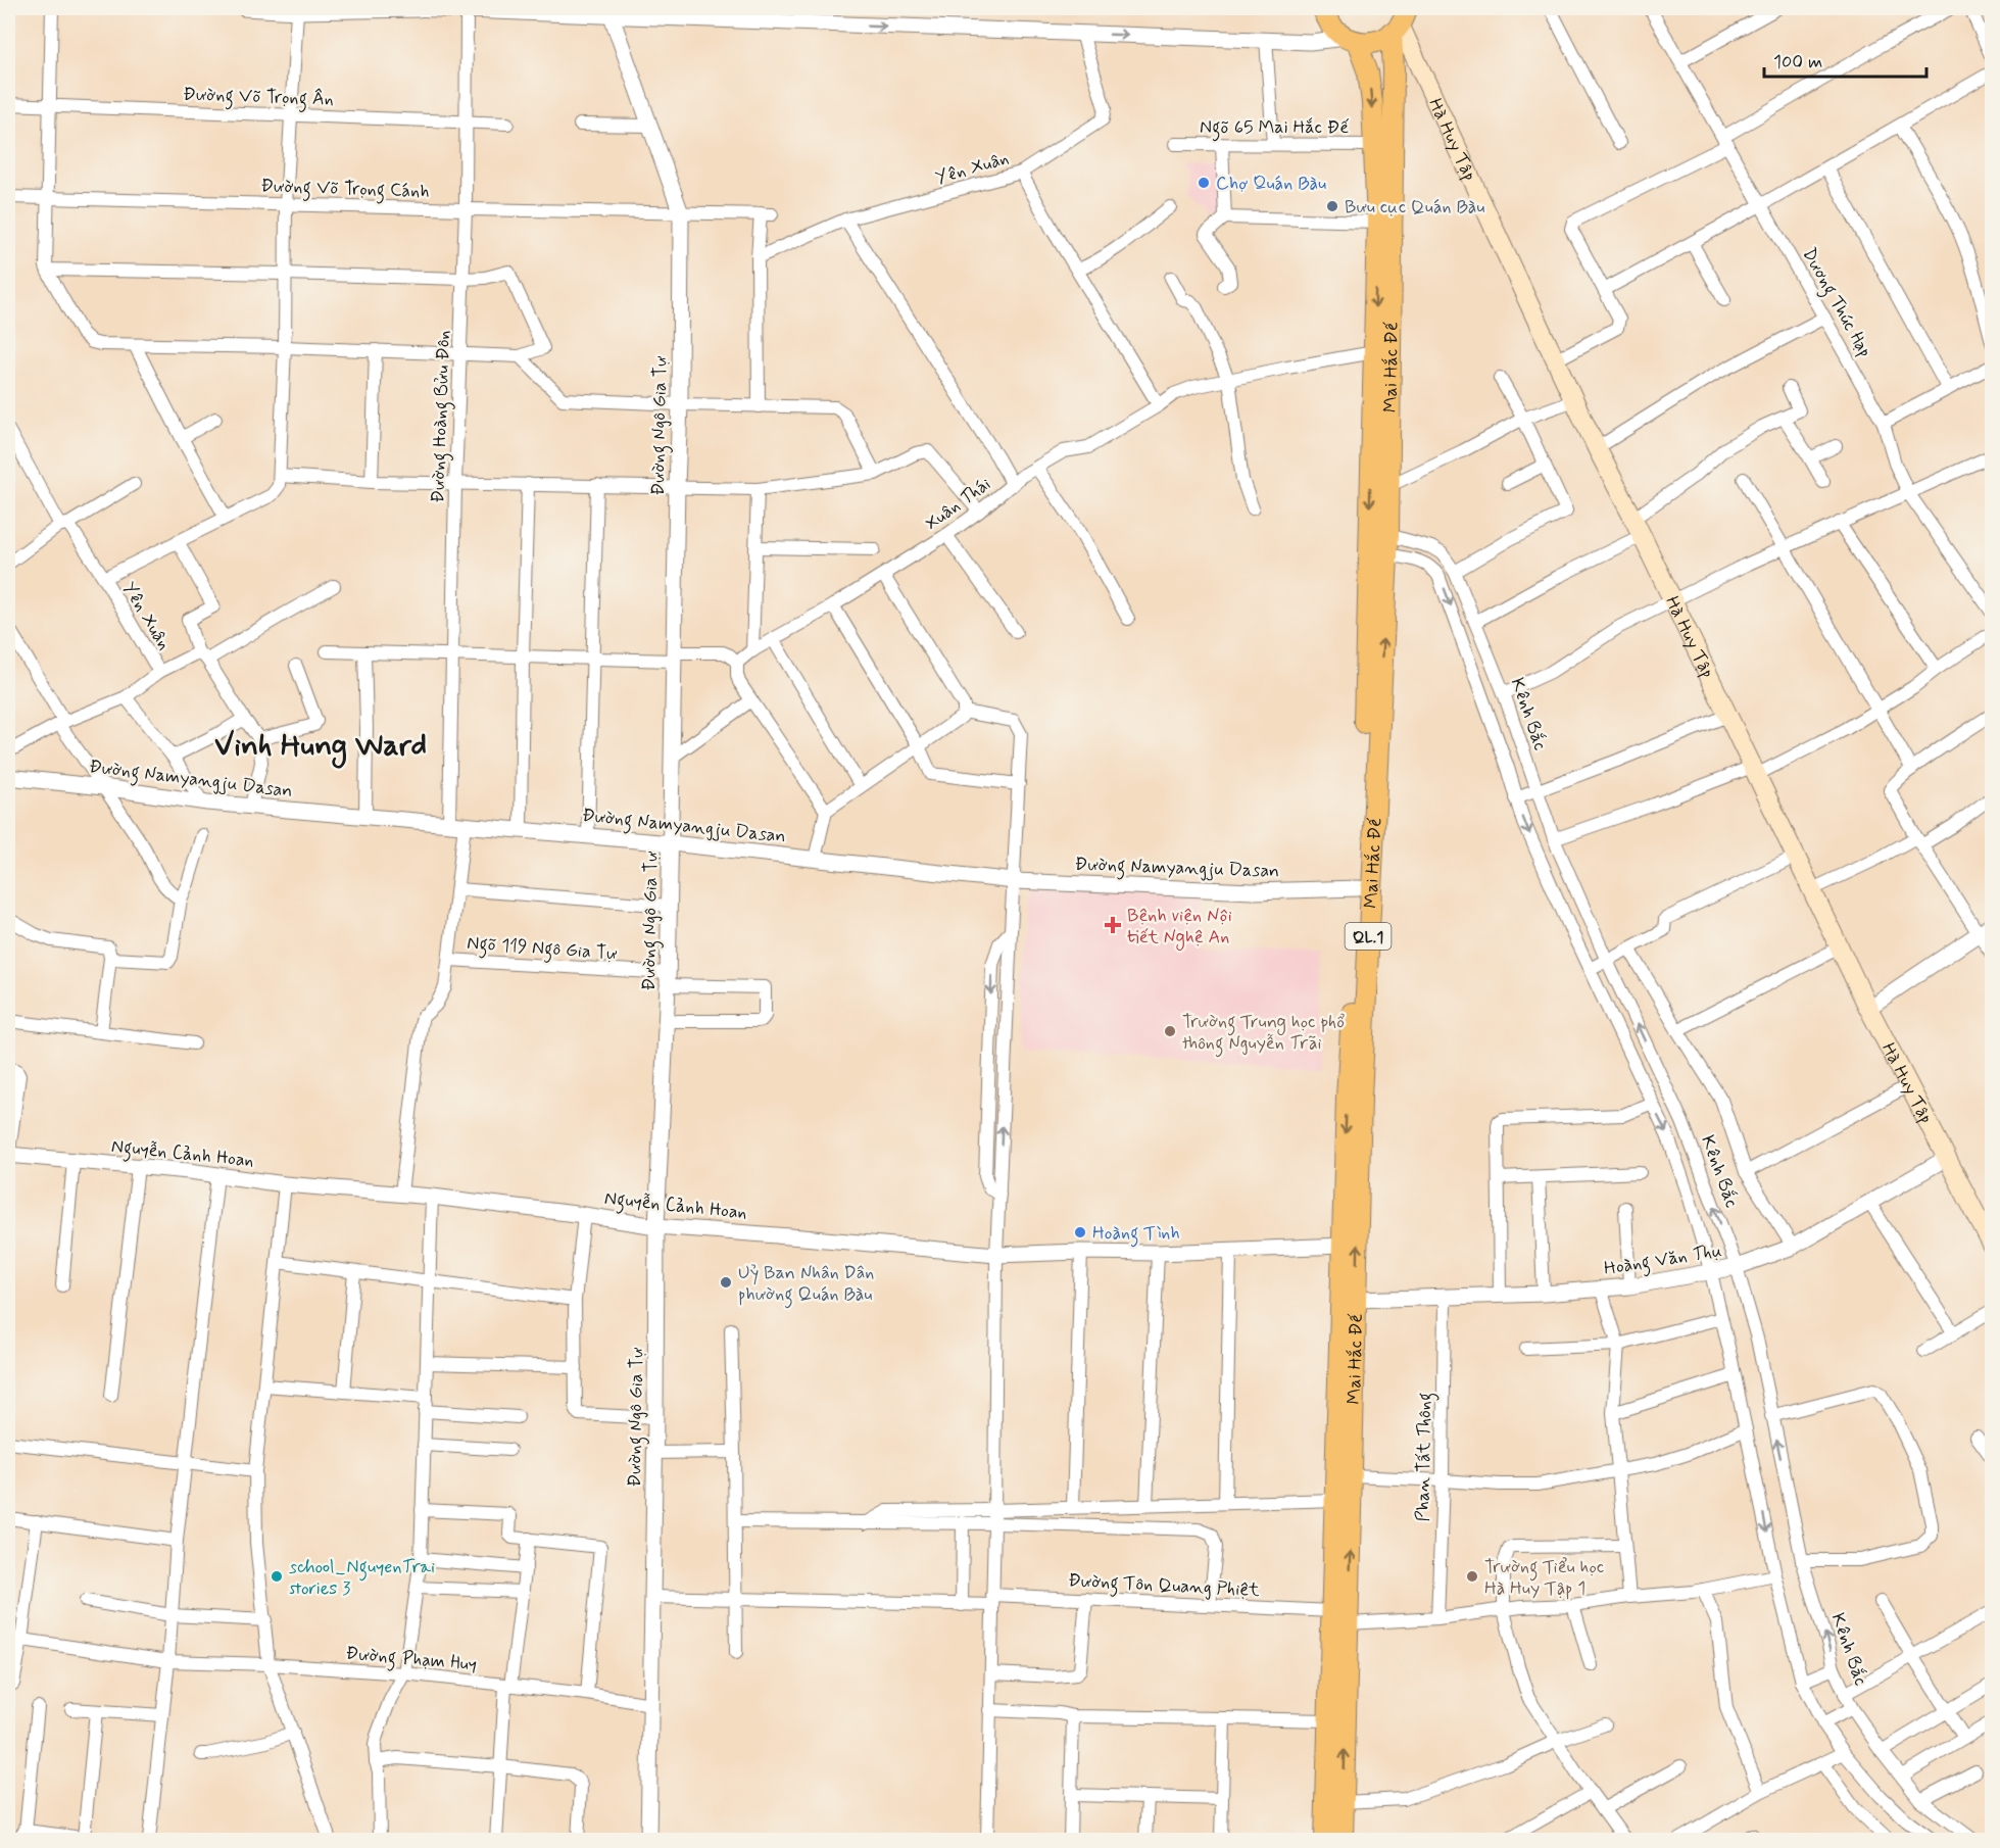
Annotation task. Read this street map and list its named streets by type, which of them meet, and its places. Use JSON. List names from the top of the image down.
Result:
{
  "streets": {
    "main road": ["Hà Huy Tập", "Mai Hắc Đế", "QL.1"],
    "street": [
      "Đường Võ Trọng Ân",
      "Ngõ 65 Mai Hắc Đế",
      "Yên Xuân",
      "Đường Võ Trọng Cánh",
      "Dương Thúc Hạp",
      "Đường Hoàng Bửu Đôn",
      "Đường Ngô Gia Tự",
      "Xuân Thái",
      "Kênh Bắc",
      "Đường Namyangju Dasan",
      "Ngõ 119 Ngô Gia Tự",
      "Nguyễn Cảnh Hoan",
      "Hoàng Văn Thụ",
      "Phan Tất Thông",
      "Đường Tôn Quang Phiệt",
      "Đường Phạm Huy"
    ]
  },
  "crossings": [
    ["Đường Võ Trọng Ân", "Đường Hoàng Bửu Đôn"],
    ["Ngõ 65 Mai Hắc Đế", "Mai Hắc Đế"],
    ["Hà Huy Tập", "Mai Hắc Đế"],
    ["Hà Huy Tập", "Hoàng Văn Thụ"],
    ["Yên Xuân", "Đường Võ Trọng Cánh"],
    ["Đường Võ Trọng Cánh", "Đường Hoàng Bửu Đôn"],
    ["Đường Võ Trọng Cánh", "Đường Ngô Gia Tự"],
    ["Mai Hắc Đế", "Xuân Thái"],
    ["Mai Hắc Đế", "Đường Namyangju Dasan"],
    ["Mai Hắc Đế", "QL.1"],
    ["Mai Hắc Đế", "Nguyễn Cảnh Hoan"],
    ["Mai Hắc Đế", "Hoàng Văn Thụ"],
    ["Mai Hắc Đế", "Đường Tôn Quang Phiệt"],
    ["Đường Hoàng Bửu Đôn", "Đường Namyangju Dasan"],
    ["Đường Hoàng Bửu Đôn", "Ngõ 119 Ngô Gia Tự"],
    ["Đường Hoàng Bửu Đôn", "Nguyễn Cảnh Hoan"],
    ["Đường Ngô Gia Tự", "Đường Namyangju Dasan"],
    ["Đường Ngô Gia Tự", "Ngõ 119 Ngô Gia Tự"],
    ["Đường Ngô Gia Tự", "Nguyễn Cảnh Hoan"],
    ["Đường Ngô Gia Tự", "Đường Tôn Quang Phiệt"],
    ["Đường Ngô Gia Tự", "Đường Phạm Huy"],
    ["Kênh Bắc", "Hoàng Văn Thụ"],
    ["Kênh Bắc", "Đường Tôn Quang Phiệt"],
    ["Hoàng Văn Thụ", "Phan Tất Thông"],
    ["Phan Tất Thông", "Đường Tôn Quang Phiệt"]
  ],
  "districts": ["Vinh Hung Ward"],
  "places": {
    "other": [
      "Chợ Quán Bàu",
      "Bưu cục Quán Bàu",
      "Trường Trung học phổ thông Nguyễn Trãi",
      "Hoàng Tình",
      "Uỷ Ban Nhân Dân phường Quán Bàu",
      "school_NguyenTrai stories 3",
      "Trường Tiểu học Hà Huy Tập 1"
    ],
    "health": ["Bệnh viện Nội tiết Nghệ An"]
  },
  "scale_bar": "100 m"
}
